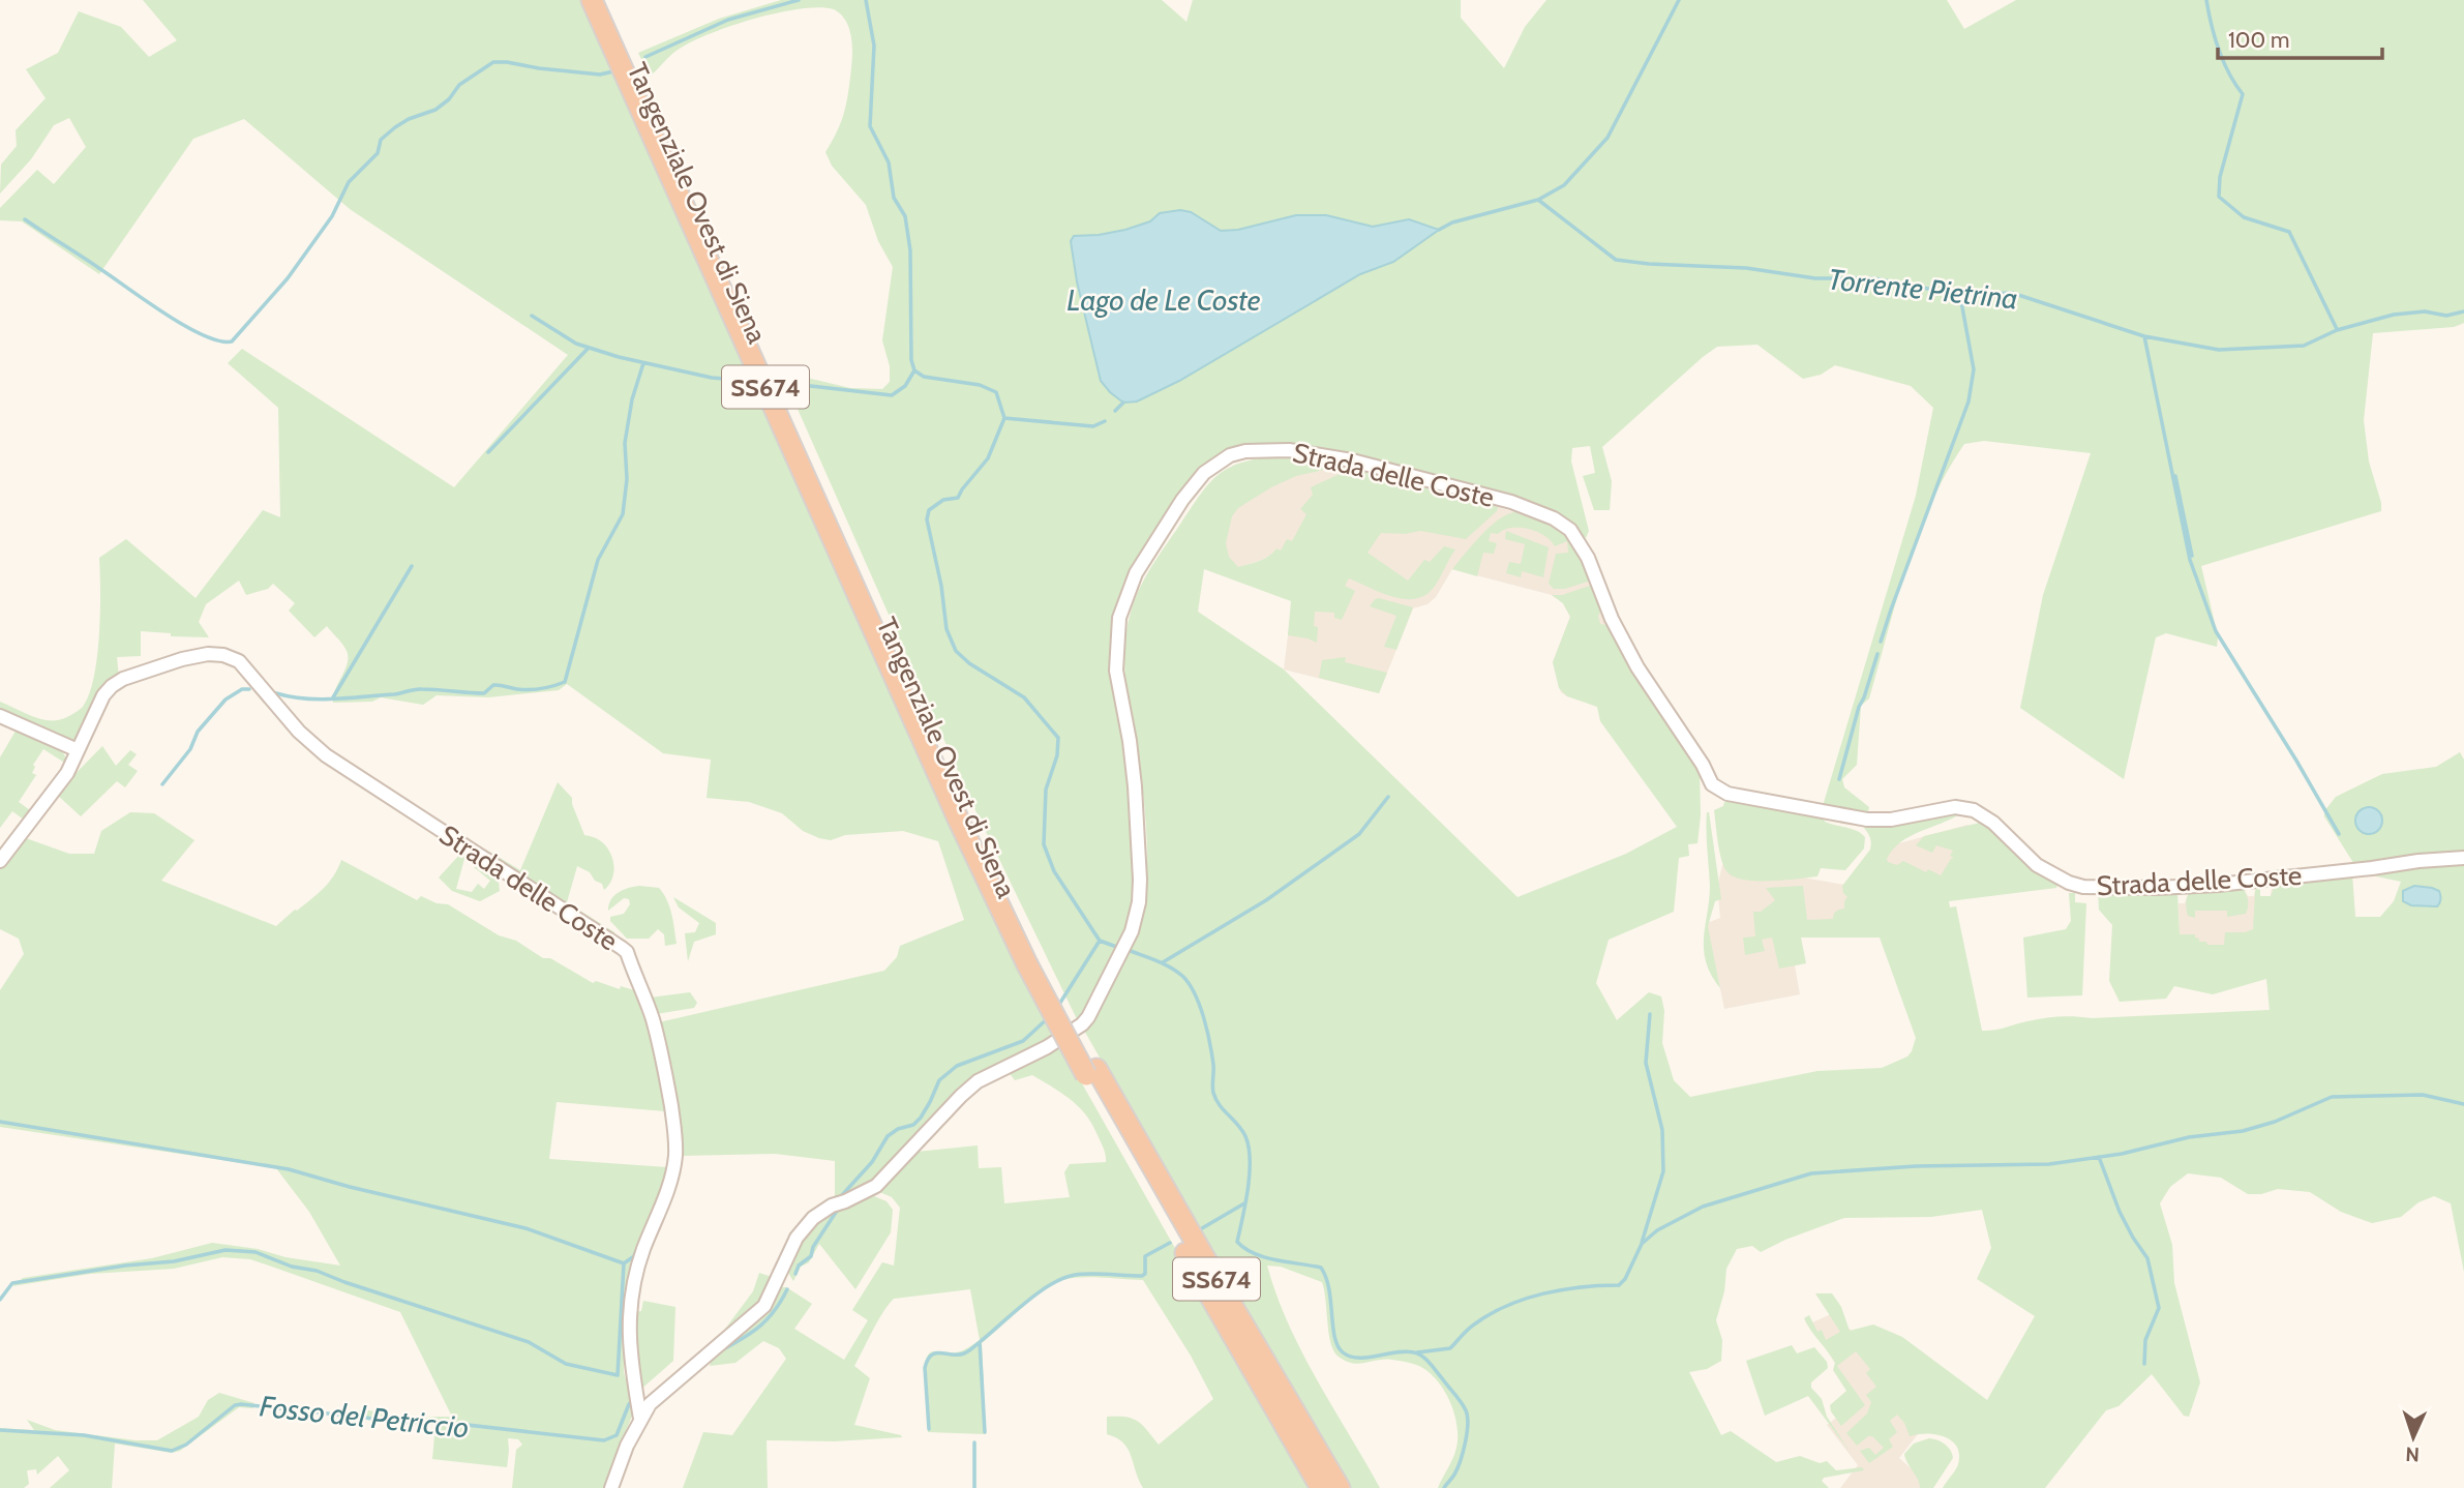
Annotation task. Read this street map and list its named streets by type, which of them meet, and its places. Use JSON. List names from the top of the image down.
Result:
{
  "streets": {
    "highway": ["Tangenziale Ovest di Siena", "SS674"],
    "street": ["Strada delle Coste"]
  },
  "water": ["Torrente Pietrina", "Lago de Le Coste", "Fosso del Petriccio"],
  "scale_bar": "100 m",
  "north": "bottom"
}
